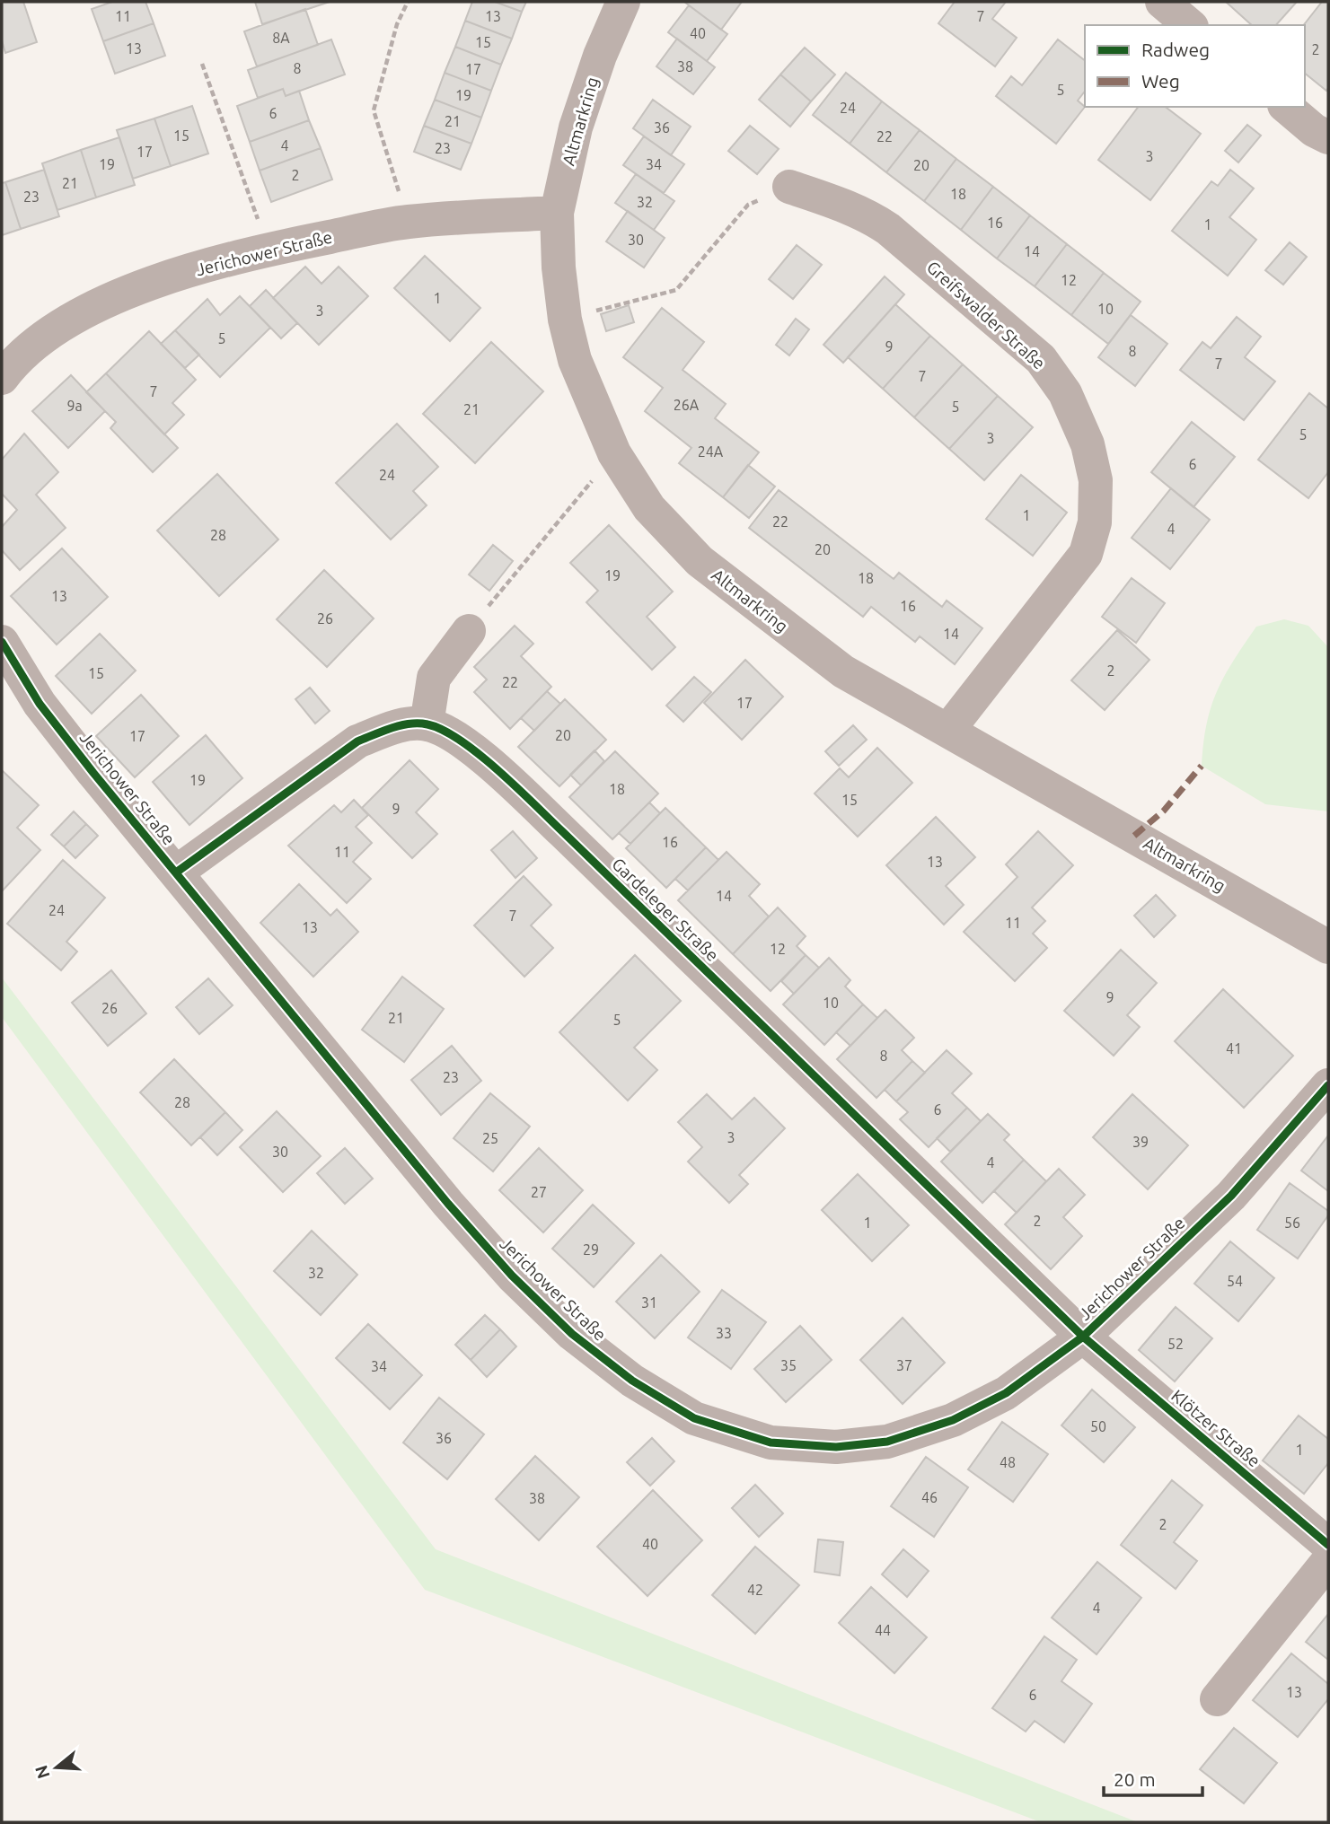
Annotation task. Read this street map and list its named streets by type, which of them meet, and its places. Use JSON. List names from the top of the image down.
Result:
{
  "streets": {
    "street": [
      "Altmarkring",
      "Jerichower Straße",
      "Greifswalder Straße",
      "Gardeleger Straße",
      "Klötzer Straße"
    ]
  },
  "crossings": [
    ["Altmarkring", "Jerichower Straße"],
    ["Altmarkring", "Greifswalder Straße"],
    ["Jerichower Straße", "Gardeleger Straße"],
    ["Jerichower Straße", "Klötzer Straße"],
    ["Gardeleger Straße", "Klötzer Straße"]
  ],
  "house_numbers": [
    "11",
    "13",
    "7",
    "40",
    "8A",
    "15",
    "13",
    "2",
    "38",
    "8",
    "17",
    "5",
    "19",
    "24",
    "6",
    "21",
    "36",
    "15",
    "22",
    "4",
    "23",
    "17",
    "3",
    "19",
    "34",
    "20",
    "2",
    "21",
    "18",
    "23",
    "32",
    "16",
    "1",
    "30",
    "14",
    "12",
    "1",
    "10",
    "3",
    "5",
    "9",
    "8",
    "7",
    "7",
    "7",
    "26A",
    "9a",
    "5",
    "21",
    "5",
    "3",
    "24A",
    "6",
    "24",
    "1",
    "22",
    "4",
    "28",
    "20",
    "19",
    "18",
    "13",
    "16",
    "26",
    "14",
    "2",
    "15",
    "22",
    "17",
    "20",
    "17",
    "19",
    "18",
    "15",
    "9",
    "16",
    "11",
    "13",
    "14",
    "24",
    "7",
    "11",
    "13",
    "12",
    "9",
    "10",
    "26",
    "21",
    "5",
    "41",
    "8",
    "23",
    "28",
    "6",
    "3",
    "25",
    "39",
    "30",
    "4",
    "27",
    "2",
    "1",
    "56",
    "29",
    "32",
    "54",
    "31",
    "33",
    "52",
    "35",
    "37",
    "34",
    "50",
    "36",
    "1",
    "48",
    "46",
    "38",
    "2",
    "40",
    "42",
    "4",
    "44",
    "13",
    "6"
  ],
  "legend": ["Radweg", "Weg"],
  "scale_bar": "20 m",
  "north": "left"
}
